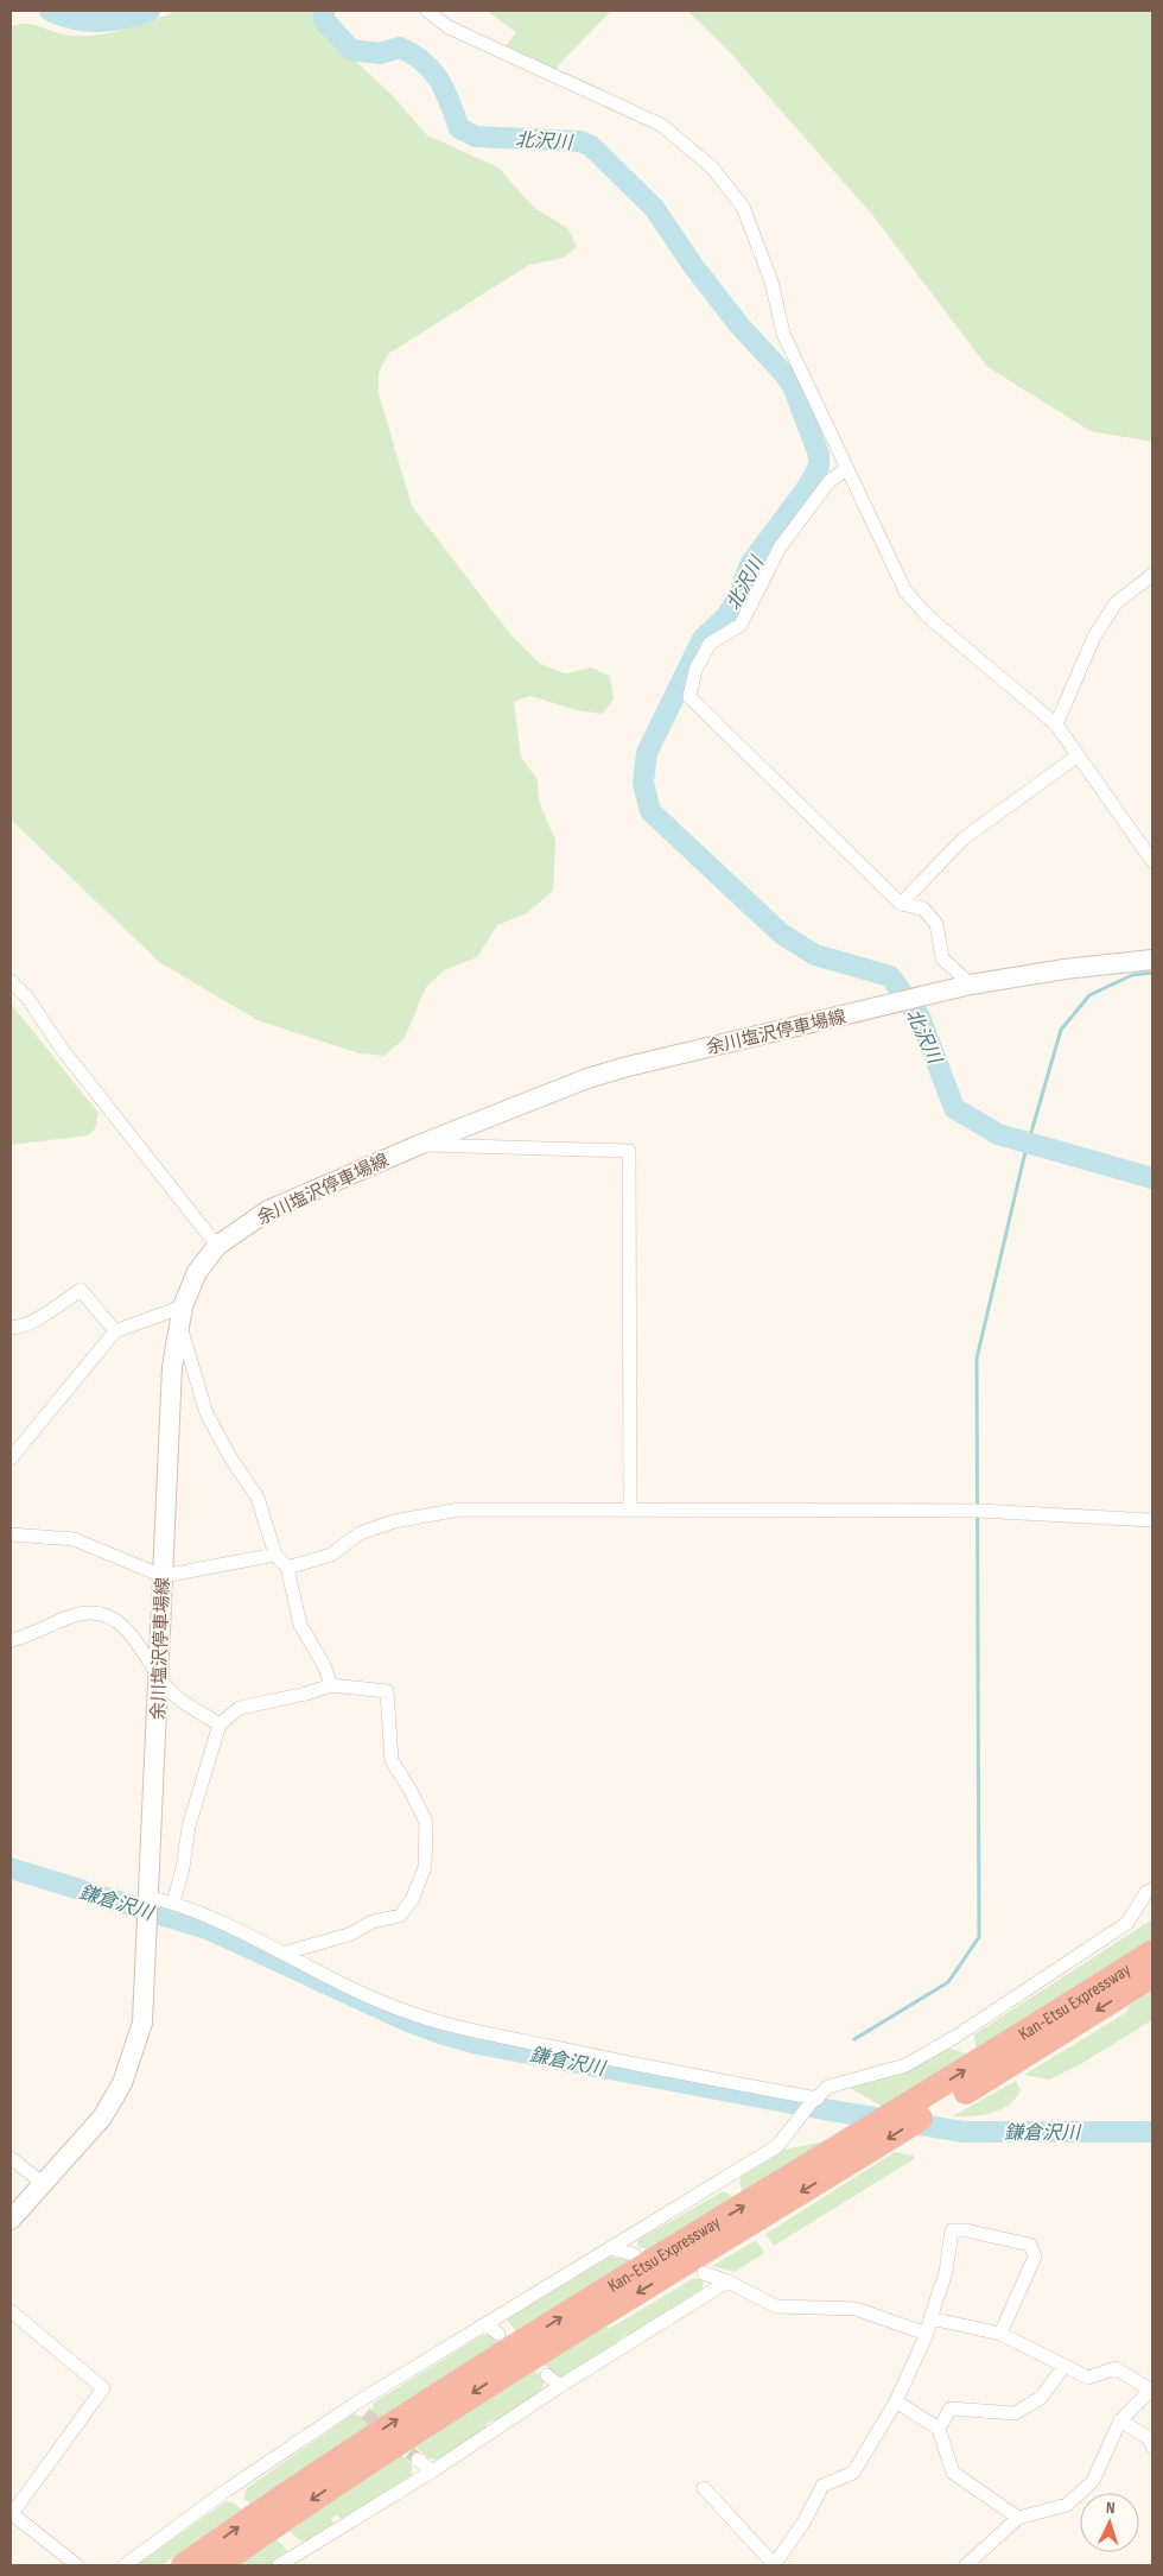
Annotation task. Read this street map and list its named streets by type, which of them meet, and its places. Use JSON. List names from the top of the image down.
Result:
{
  "streets": {
    "highway": ["Kan-Etsu Expressway"],
    "main road": ["余川塩沢停車場線"]
  },
  "water": ["北沢川", "鎌倉沢川"],
  "north": "top"
}
